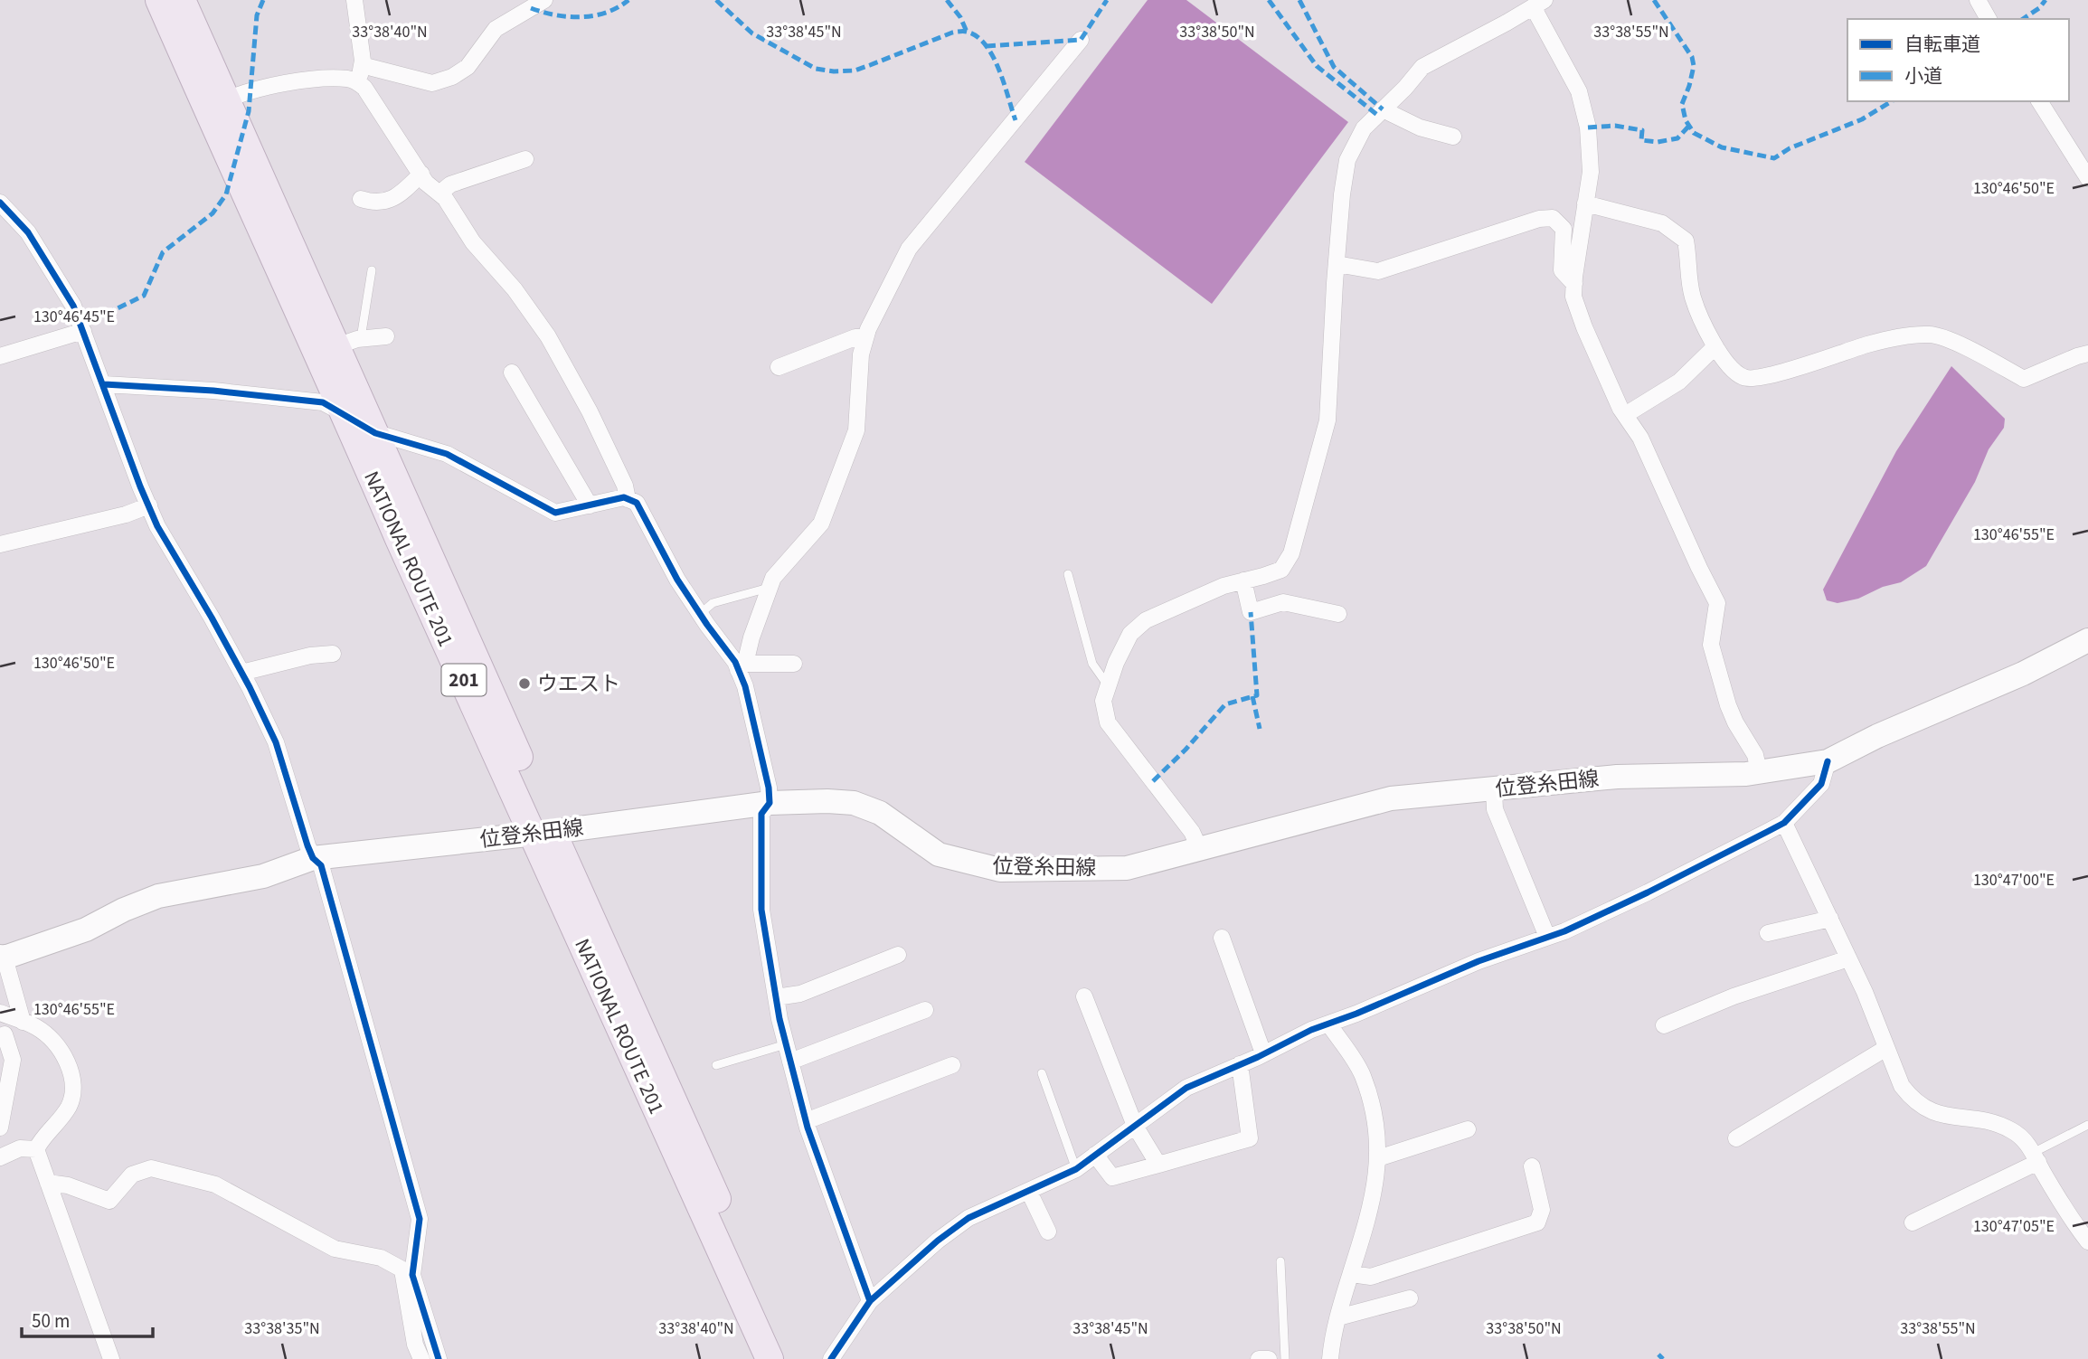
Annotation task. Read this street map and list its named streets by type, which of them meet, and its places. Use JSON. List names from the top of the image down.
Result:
{
  "streets": {
    "highway": ["NATIONAL ROUTE 201", "201"],
    "main road": ["位登糸田線"]
  },
  "crossings": [
    ["NATIONAL ROUTE 201", "位登糸田線"]
  ],
  "places": ["ウエスト"],
  "legend": ["自転車道", "小道"],
  "scale_bar": "50 m",
  "coordinates": [
    "33°38'40\"N",
    "33°38'45\"N",
    "33°38'50\"N",
    "33°38'55\"N",
    "130°46'50\"E",
    "130°46'45\"E",
    "130°46'55\"E",
    "130°47'00\"E",
    "130°47'05\"E",
    "33°38'35\"N"
  ]
}
